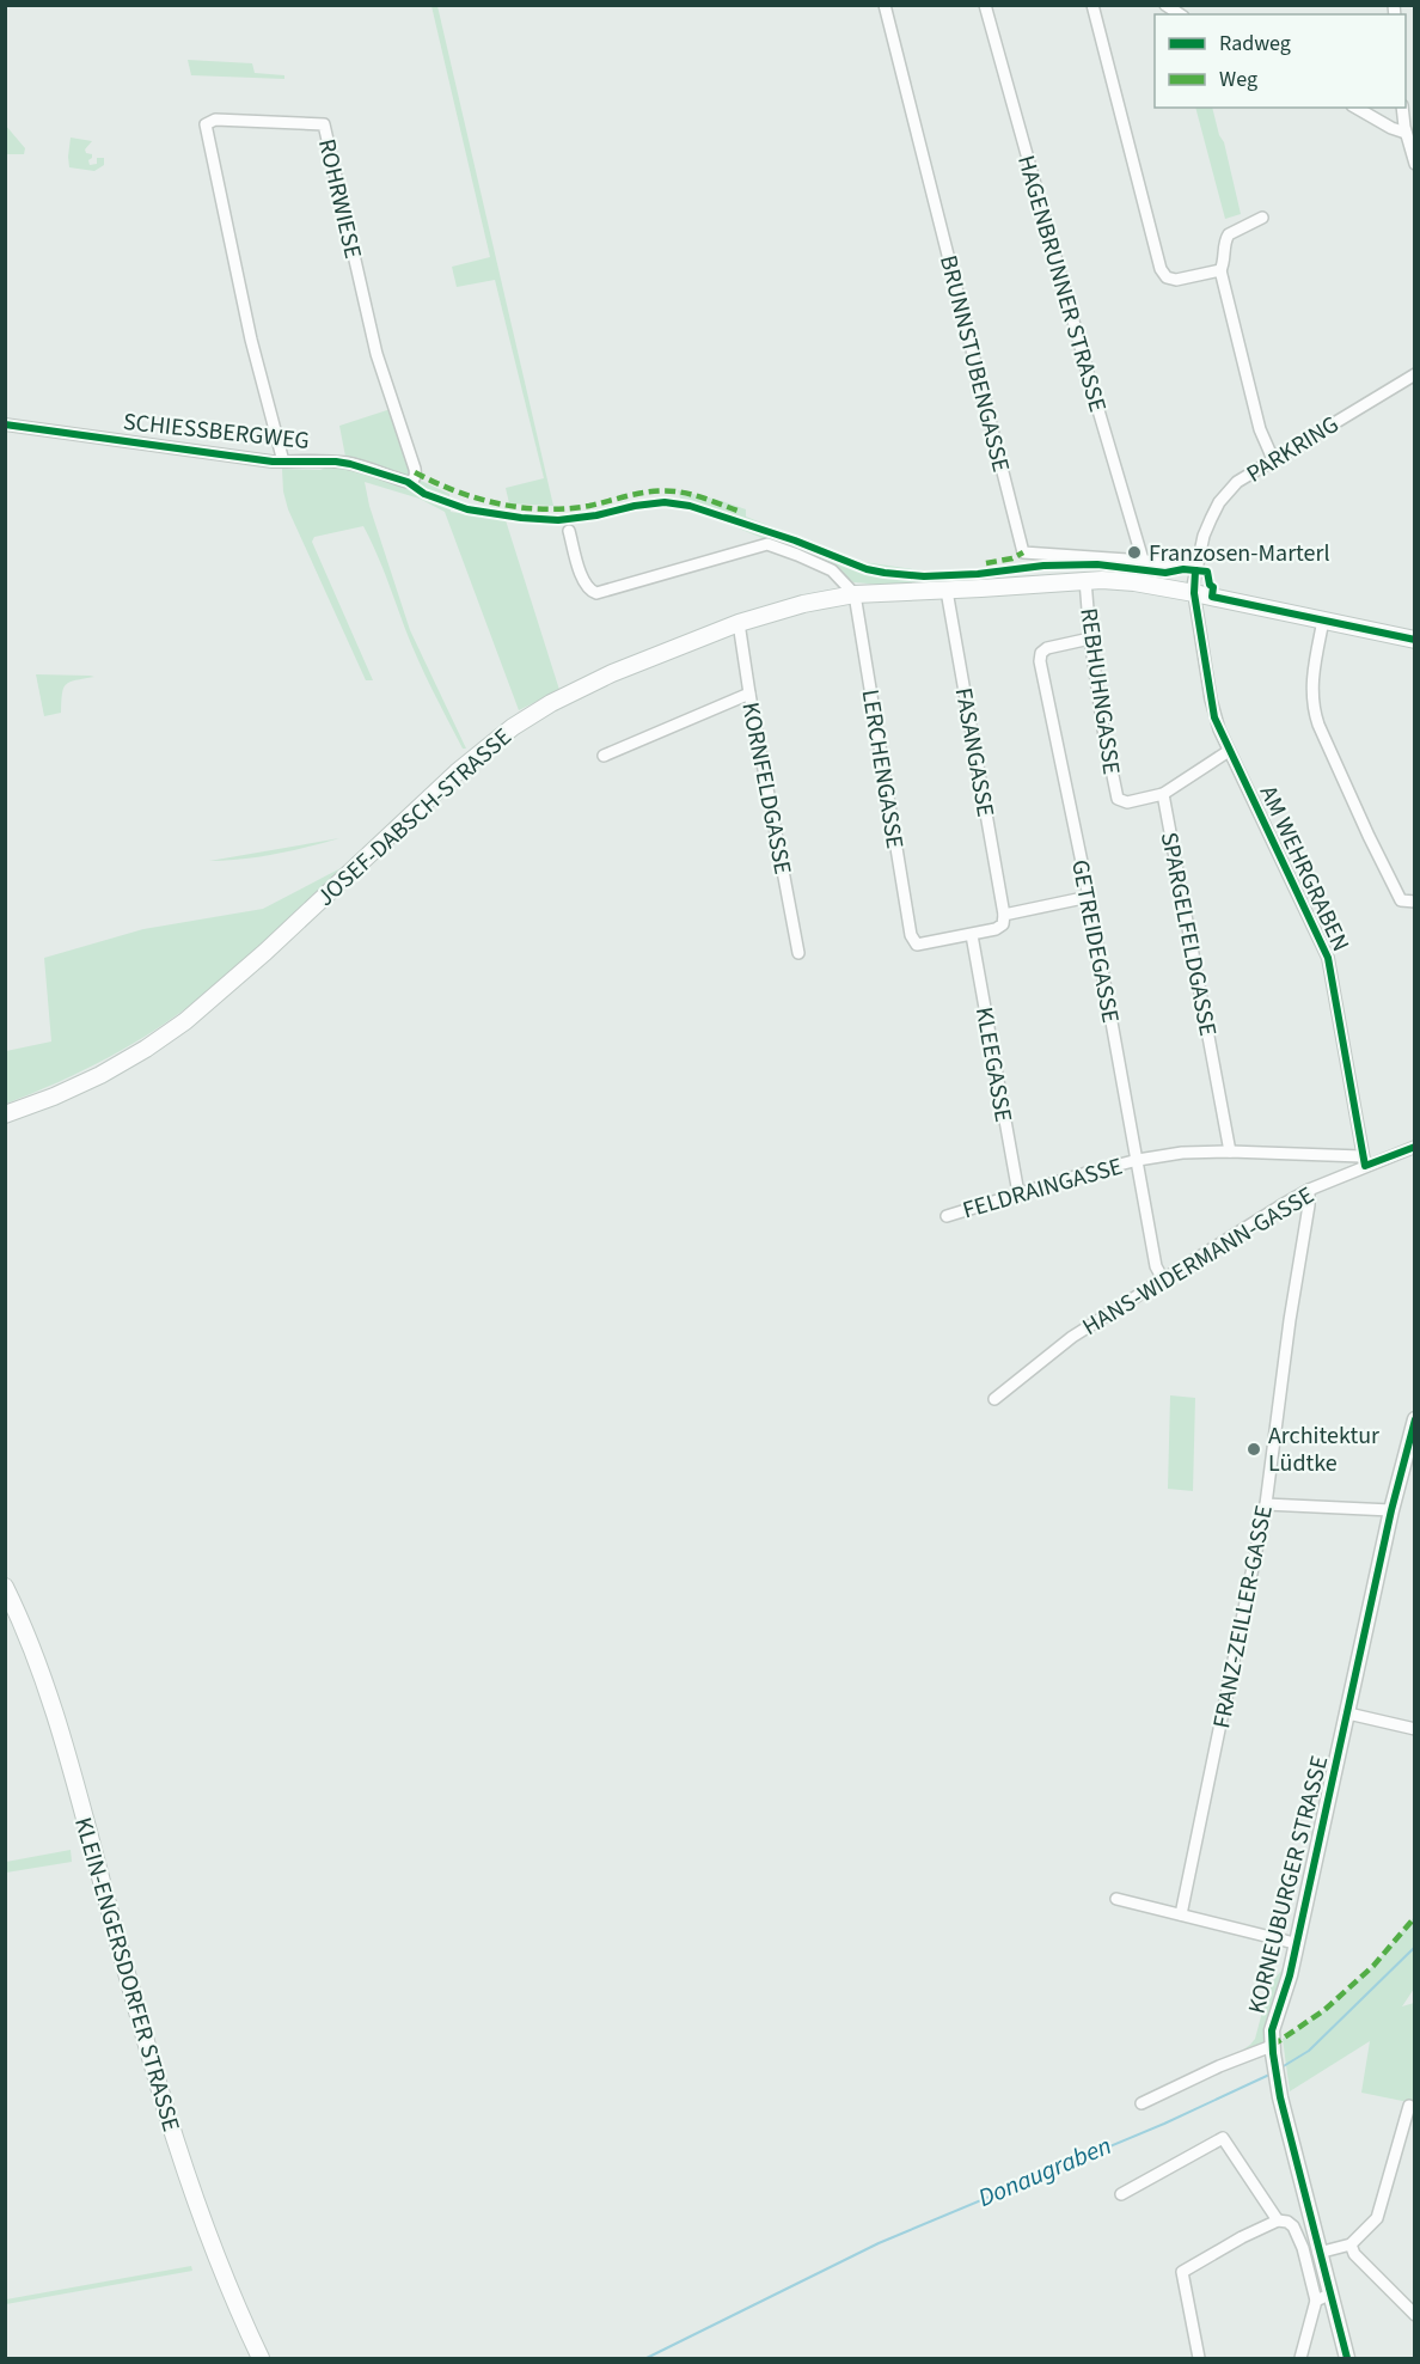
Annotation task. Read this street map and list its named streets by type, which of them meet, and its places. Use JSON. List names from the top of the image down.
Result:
{
  "streets": {
    "main road": ["JOSEF-DABSCH-STRASSE", "KLEIN-ENGERSDORFER STRASSE"],
    "street": [
      "ROHRWIESE",
      "HAGENBRUNNER STRASSE",
      "BRUNNSTUBENGASSE",
      "SCHIESSBERGWEG",
      "PARKRING",
      "REBHUHNGASSE",
      "FASANGASSE",
      "LERCHENGASSE",
      "KORNFELDGASSE",
      "AM WEHRGRABEN",
      "SPARGELFELDGASSE",
      "GETREIDEGASSE",
      "KLEEGASSE",
      "FELDRAINGASSE",
      "HANS-WIDERMANN-GASSE",
      "FRANZ-ZEILLER-GASSE",
      "KORNEUBURGER STRASSE"
    ]
  },
  "crossings": [
    ["ROHRWIESE", "SCHIESSBERGWEG"],
    ["HAGENBRUNNER STRASSE", "BRUNNSTUBENGASSE"],
    ["BRUNNSTUBENGASSE", "PARKRING"],
    ["PARKRING", "JOSEF-DABSCH-STRASSE"],
    ["PARKRING", "AM WEHRGRABEN"],
    ["REBHUHNGASSE", "JOSEF-DABSCH-STRASSE"],
    ["REBHUHNGASSE", "SPARGELFELDGASSE"],
    ["REBHUHNGASSE", "GETREIDEGASSE"],
    ["FASANGASSE", "JOSEF-DABSCH-STRASSE"],
    ["LERCHENGASSE", "JOSEF-DABSCH-STRASSE"],
    ["LERCHENGASSE", "KLEEGASSE"],
    ["KORNFELDGASSE", "JOSEF-DABSCH-STRASSE"],
    ["JOSEF-DABSCH-STRASSE", "AM WEHRGRABEN"],
    ["AM WEHRGRABEN", "HANS-WIDERMANN-GASSE"],
    ["GETREIDEGASSE", "FELDRAINGASSE"],
    ["GETREIDEGASSE", "HANS-WIDERMANN-GASSE"],
    ["KLEEGASSE", "FELDRAINGASSE"],
    ["HANS-WIDERMANN-GASSE", "FRANZ-ZEILLER-GASSE"]
  ],
  "water": ["Donaugraben"],
  "places": ["Franzosen-Marterl", "Architektur Lüdtke"],
  "legend": ["Radweg", "Weg"]
}
